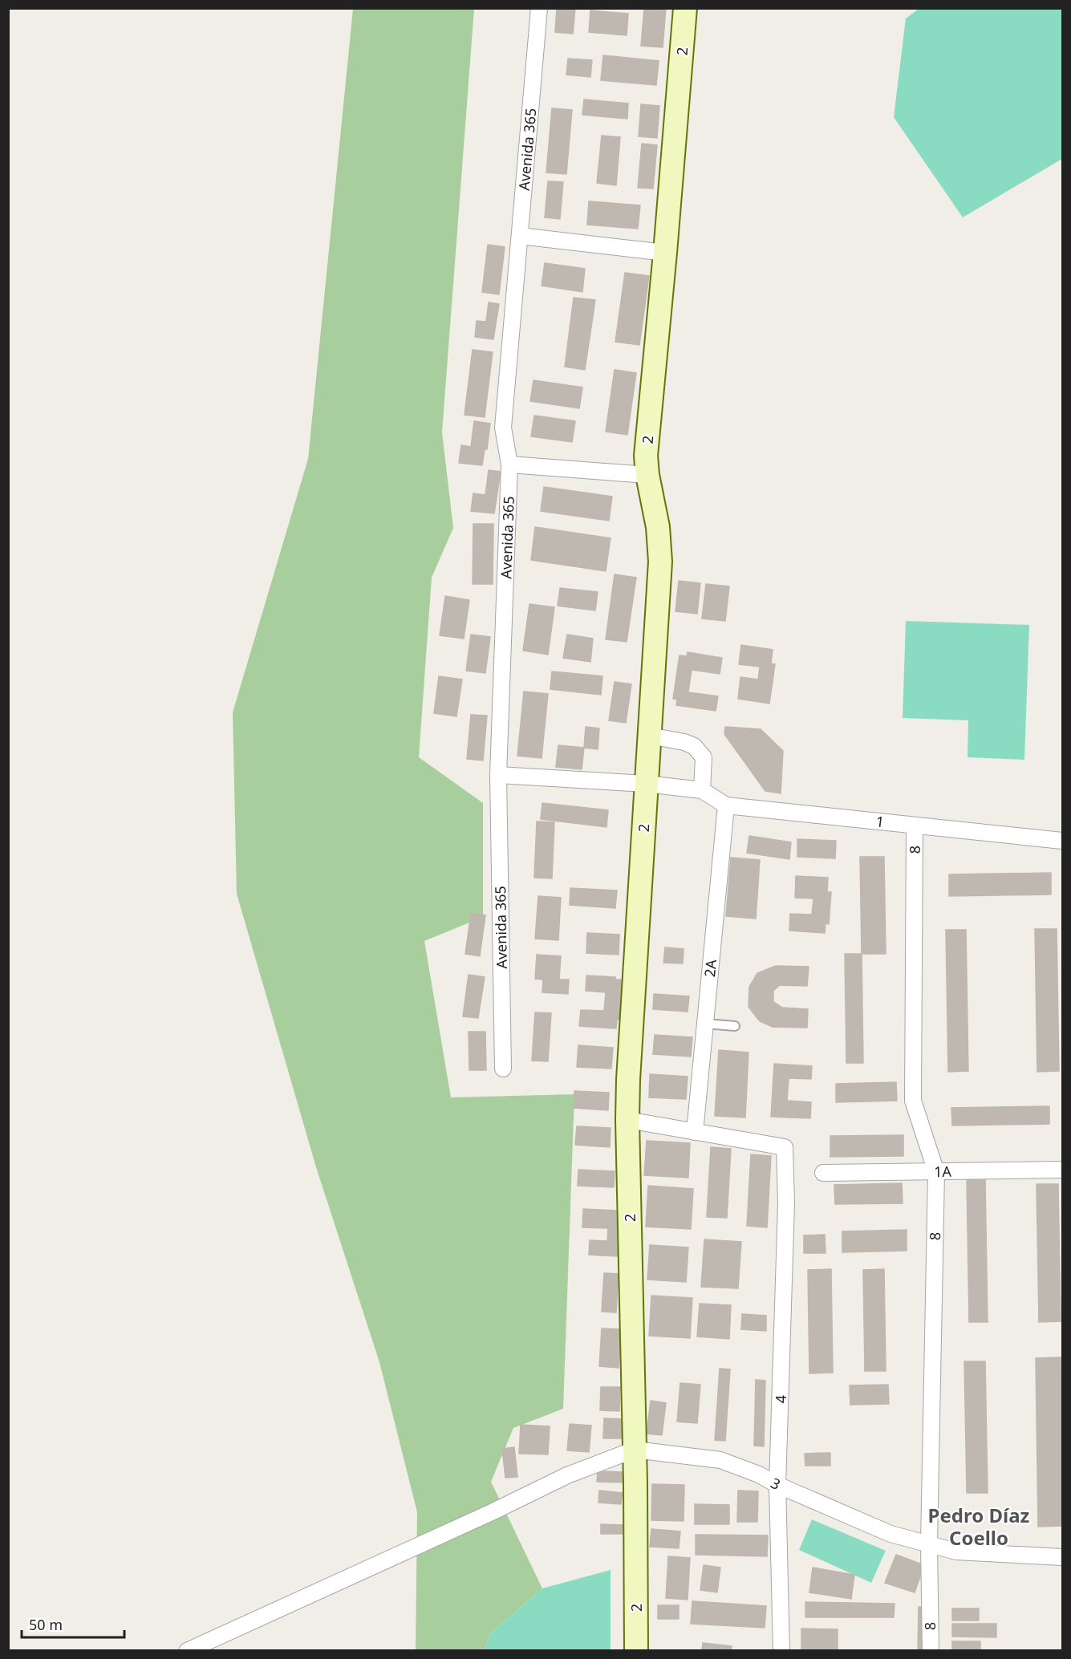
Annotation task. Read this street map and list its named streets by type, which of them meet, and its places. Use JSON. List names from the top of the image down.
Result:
{
  "streets": {
    "street": [
      "2",
      "Avenida 365",
      "1",
      "8",
      "2A",
      "1A",
      "4",
      "3"
    ]
  },
  "crossings": [
    ["2", "1"],
    ["2", "3"],
    ["Avenida 365", "1"],
    ["1", "8"],
    ["1", "2A"],
    ["8", "1A"],
    ["8", "3"],
    ["2A", "4"],
    ["4", "3"]
  ],
  "districts": ["Pedro Díaz Coello"],
  "scale_bar": "50 m"
}
